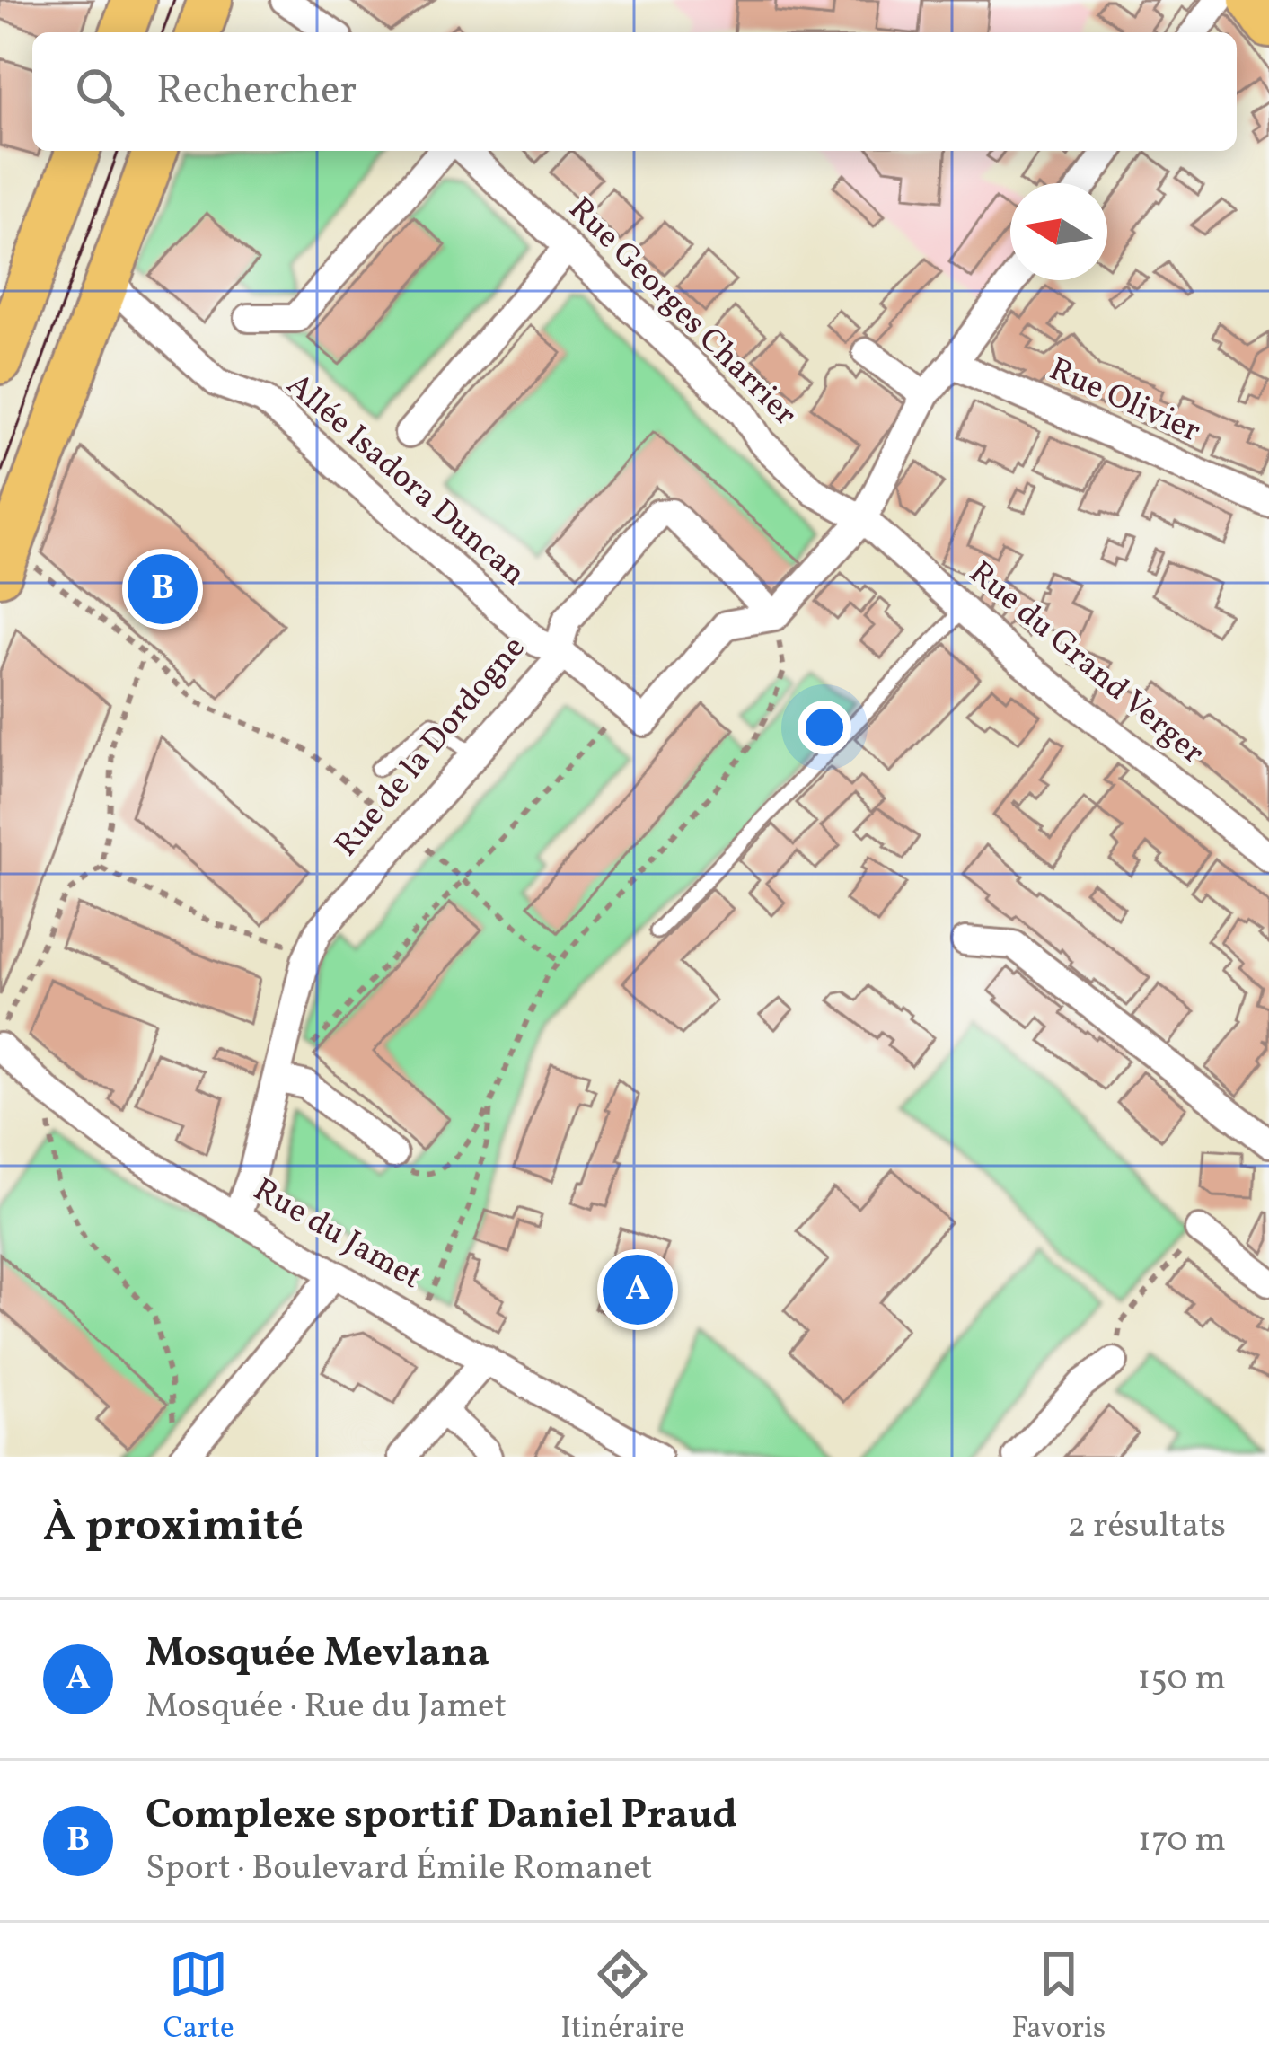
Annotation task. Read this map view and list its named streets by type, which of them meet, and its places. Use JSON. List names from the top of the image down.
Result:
{
  "streets": {
    "street": [
      "Rue Georges Charrier",
      "Rue Olivier",
      "Allée Isadora Duncan",
      "Rue du Grand Verger",
      "Rue de la Dordogne",
      "Rue du Jamet"
    ]
  },
  "crossings": [
    ["Rue Georges Charrier", "Rue du Grand Verger"],
    ["Allée Isadora Duncan", "Rue de la Dordogne"],
    ["Rue de la Dordogne", "Rue du Jamet"]
  ],
  "north": "left",
  "page": {
    "search": "Rechercher",
    "pins": ["B", "A"],
    "heading": ["À proximité", "2 résultats"],
    "list": [
      {
        "mark": "A",
        "name": "Mosquée Mevlana",
        "note": "Mosquée · Rue du Jamet",
        "value": "150 m"
      },
      {
        "mark": "B",
        "name": "Complexe sportif Daniel Praud",
        "note": "Sport · Boulevard Émile Romanet",
        "value": "170 m"
      }
    ],
    "nav": ["Carte", "Itinéraire", "Favoris"]
  }
}
